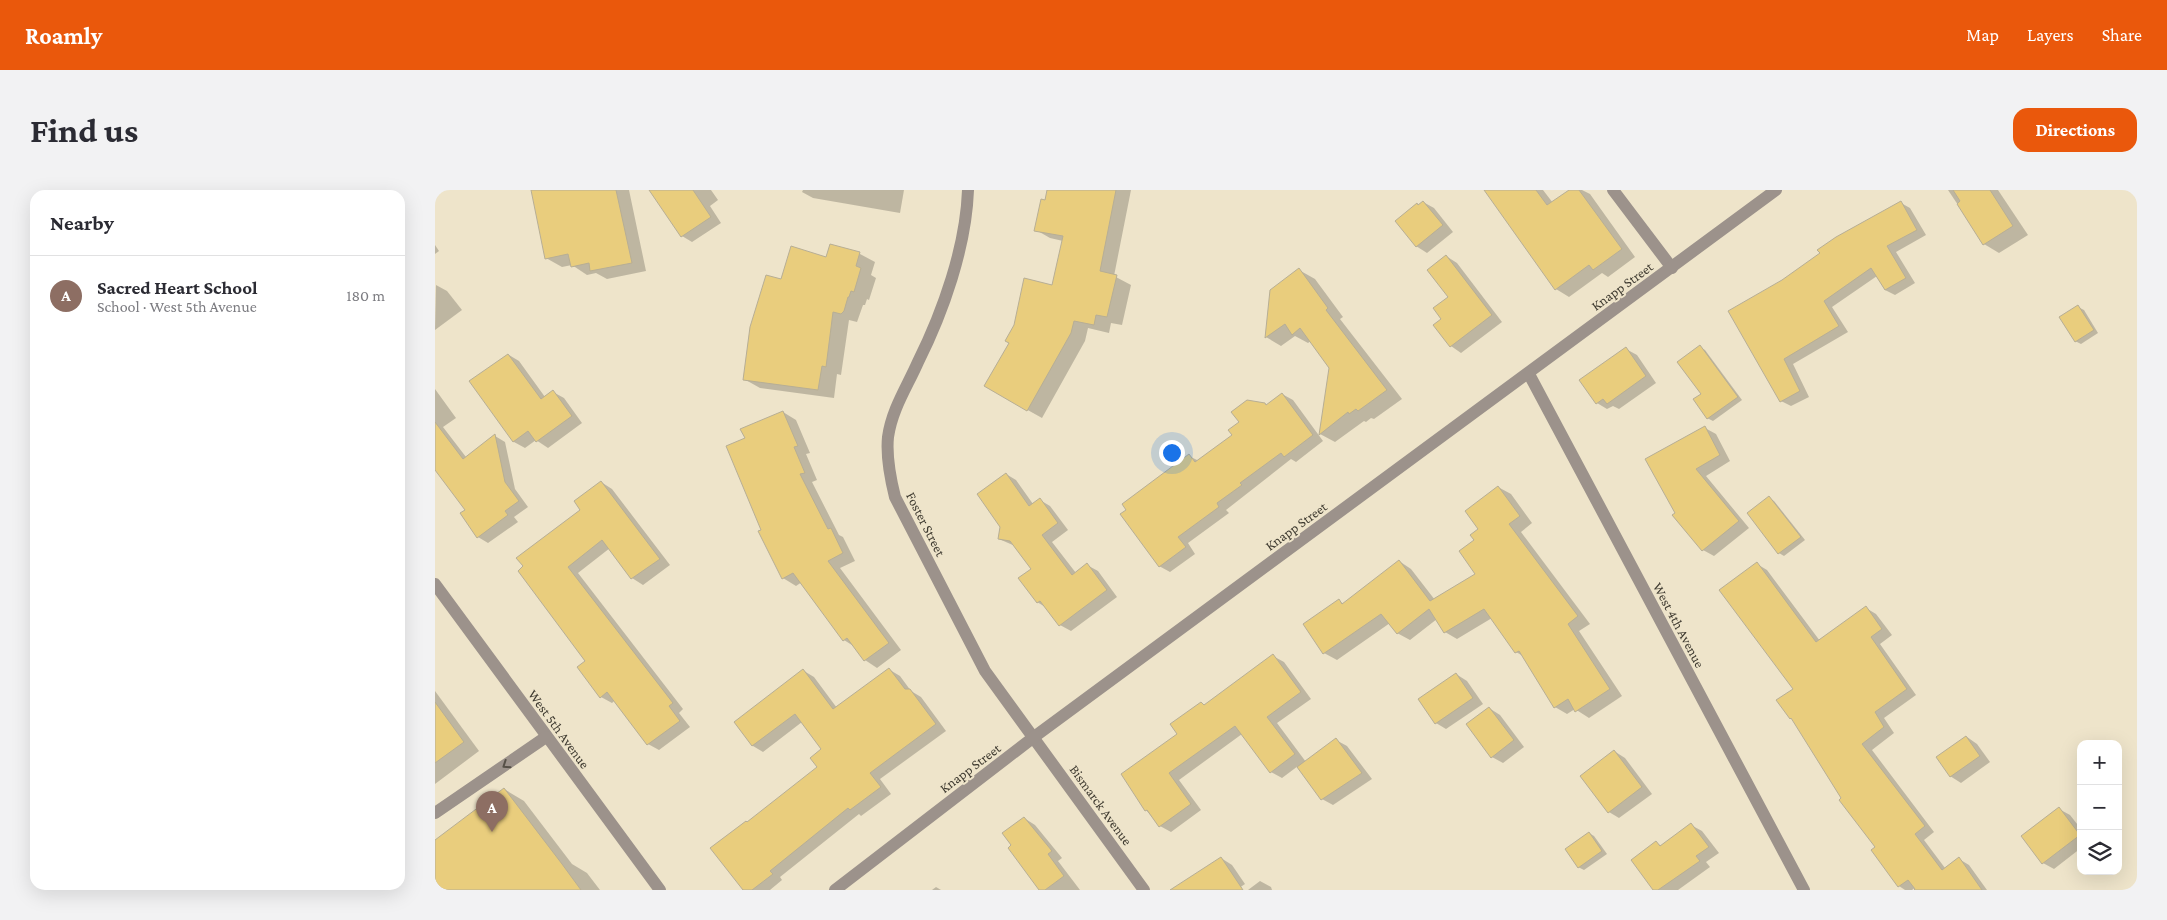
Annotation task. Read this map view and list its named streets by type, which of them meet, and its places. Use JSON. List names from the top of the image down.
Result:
{
  "streets": {
    "street": [
      "Knapp Street",
      "Foster Street",
      "West 4th Avenue",
      "West 5th Avenue",
      "Bismarck Avenue"
    ]
  },
  "crossings": [
    ["Knapp Street", "Foster Street"],
    ["Knapp Street", "West 4th Avenue"],
    ["Knapp Street", "Bismarck Avenue"],
    ["Foster Street", "Bismarck Avenue"]
  ],
  "page": {
    "header": "Roamly",
    "nav": ["Map", "Layers", "Share"],
    "buttons": "Directions",
    "title": "Find us",
    "heading": "Nearby",
    "list": [
      {
        "mark": "A",
        "name": "Sacred Heart School",
        "note": "School · West 5th Avenue",
        "value": "180 m"
      }
    ],
    "map_buttons": ["+", "−"],
    "pins": "A"
  }
}
